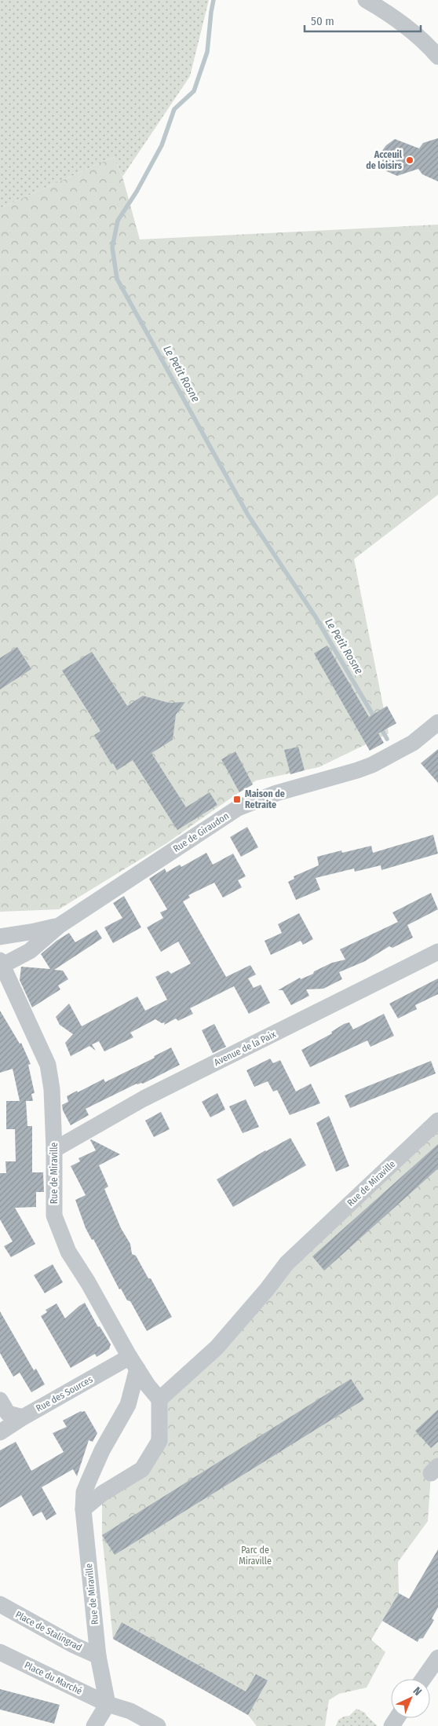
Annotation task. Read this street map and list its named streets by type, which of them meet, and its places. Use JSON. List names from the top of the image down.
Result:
{
  "streets": {
    "street": [
      "Rue de Giraudon",
      "Avenue de la Paix",
      "Rue de Miraville",
      "Rue des Sources",
      "Place de Stalingrad",
      "Place du Marché"
    ]
  },
  "crossings": [
    ["Rue de Giraudon", "Rue de Miraville"],
    ["Avenue de la Paix", "Rue de Miraville"],
    ["Rue de Miraville", "Rue des Sources"],
    ["Rue de Miraville", "Place de Stalingrad"],
    ["Rue de Miraville", "Place du Marché"]
  ],
  "water": ["Le Petit Rosne"],
  "parks": ["Parc de Miraville"],
  "places": {
    "other": ["Acceuil de loisirs"],
    "transit": ["Maison de Retraite"]
  },
  "scale_bar": "50 m",
  "north": "top right"
}
